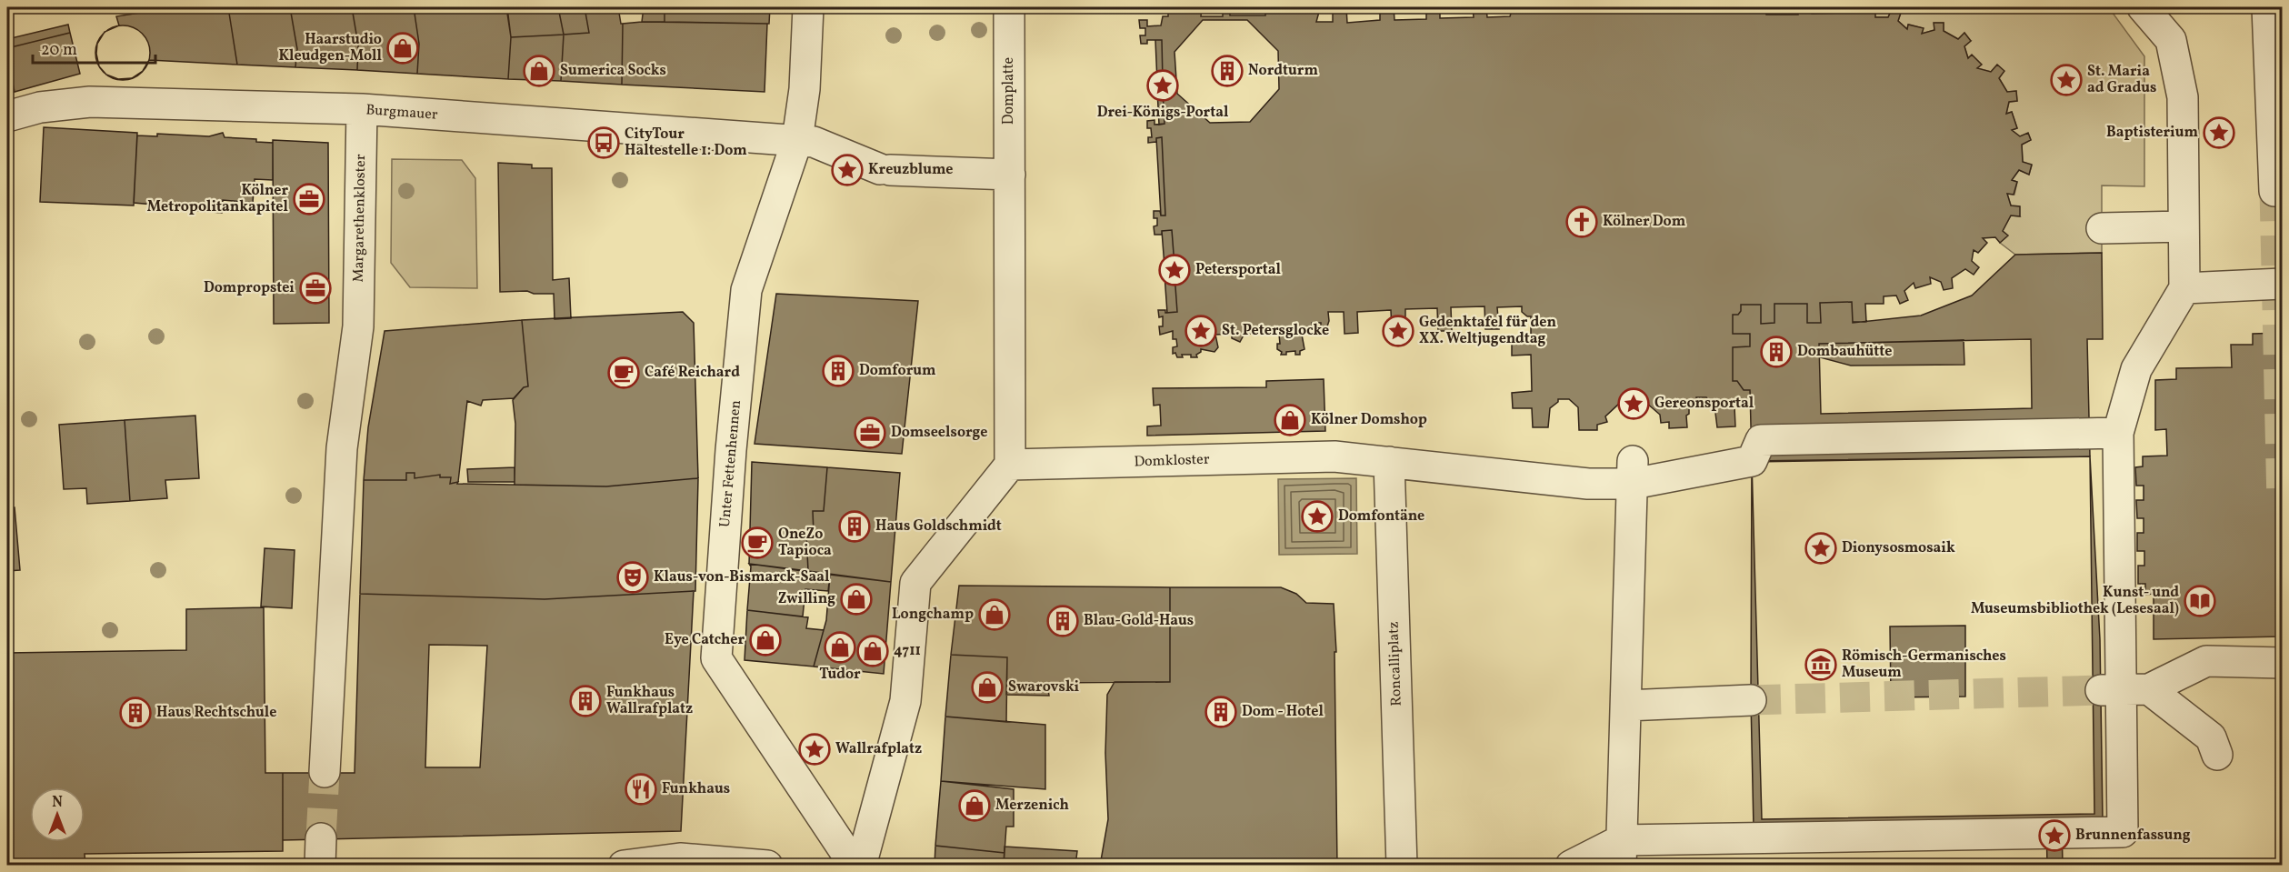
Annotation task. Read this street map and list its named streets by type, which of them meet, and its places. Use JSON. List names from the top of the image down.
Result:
{
  "streets": {
    "street": [
      "Domplatte",
      "Burgmauer",
      "Margarethenkloster",
      "Domkloster",
      "Unter Fettenhennen",
      "Roncalliplatz"
    ]
  },
  "crossings": [
    ["Domplatte", "Burgmauer"],
    ["Domplatte", "Domkloster"],
    ["Burgmauer", "Margarethenkloster"],
    ["Burgmauer", "Unter Fettenhennen"],
    ["Domkloster", "Roncalliplatz"]
  ],
  "places": {
    "shop": [
      "Haarstudio Kleudgen-Moll",
      "Sumerica Socks",
      "Kölner Domshop",
      "Zwilling",
      "Longchamp",
      "Eye Catcher",
      "Tudor",
      "4711",
      "Swarovski",
      "Merzenich"
    ],
    "building": [
      "Nordturm",
      "Dombauhütte",
      "Domforum",
      "Haus Goldschmidt",
      "Blau-Gold-Haus",
      "Funkhaus Wallrafplatz",
      "Dom - Hotel",
      "Haus Rechtschule"
    ],
    "place": [
      "St. Maria ad Gradus",
      "Drei-Königs-Portal",
      "Baptisterium",
      "Kreuzblume",
      "Petersportal",
      "St. Petersglocke",
      "Gedenktafel für den XX. Weltjugendtag",
      "Gereonsportal",
      "Domfontäne",
      "Dionysosmosaik",
      "Wallrafplatz",
      "Brunnenfassung"
    ],
    "bus stop": ["CityTour Haltestelle 1: Dom"],
    "office": ["Kölner Metropolitankapitel", "Dompropstei", "Domseelsorge"],
    "church": ["Kölner Dom"],
    "cafe": ["Café Reichard", "OneZo Tapioca"],
    "theatre": ["Klaus-von-Bismarck-Saal"],
    "library": ["Kunst- und Museumsbibliothek (Lesesaal)"],
    "museum": ["Römisch-Germanisches Museum"],
    "restaurant": ["Funkhaus"]
  },
  "scale_bar": "20 m",
  "north": "top"
}
